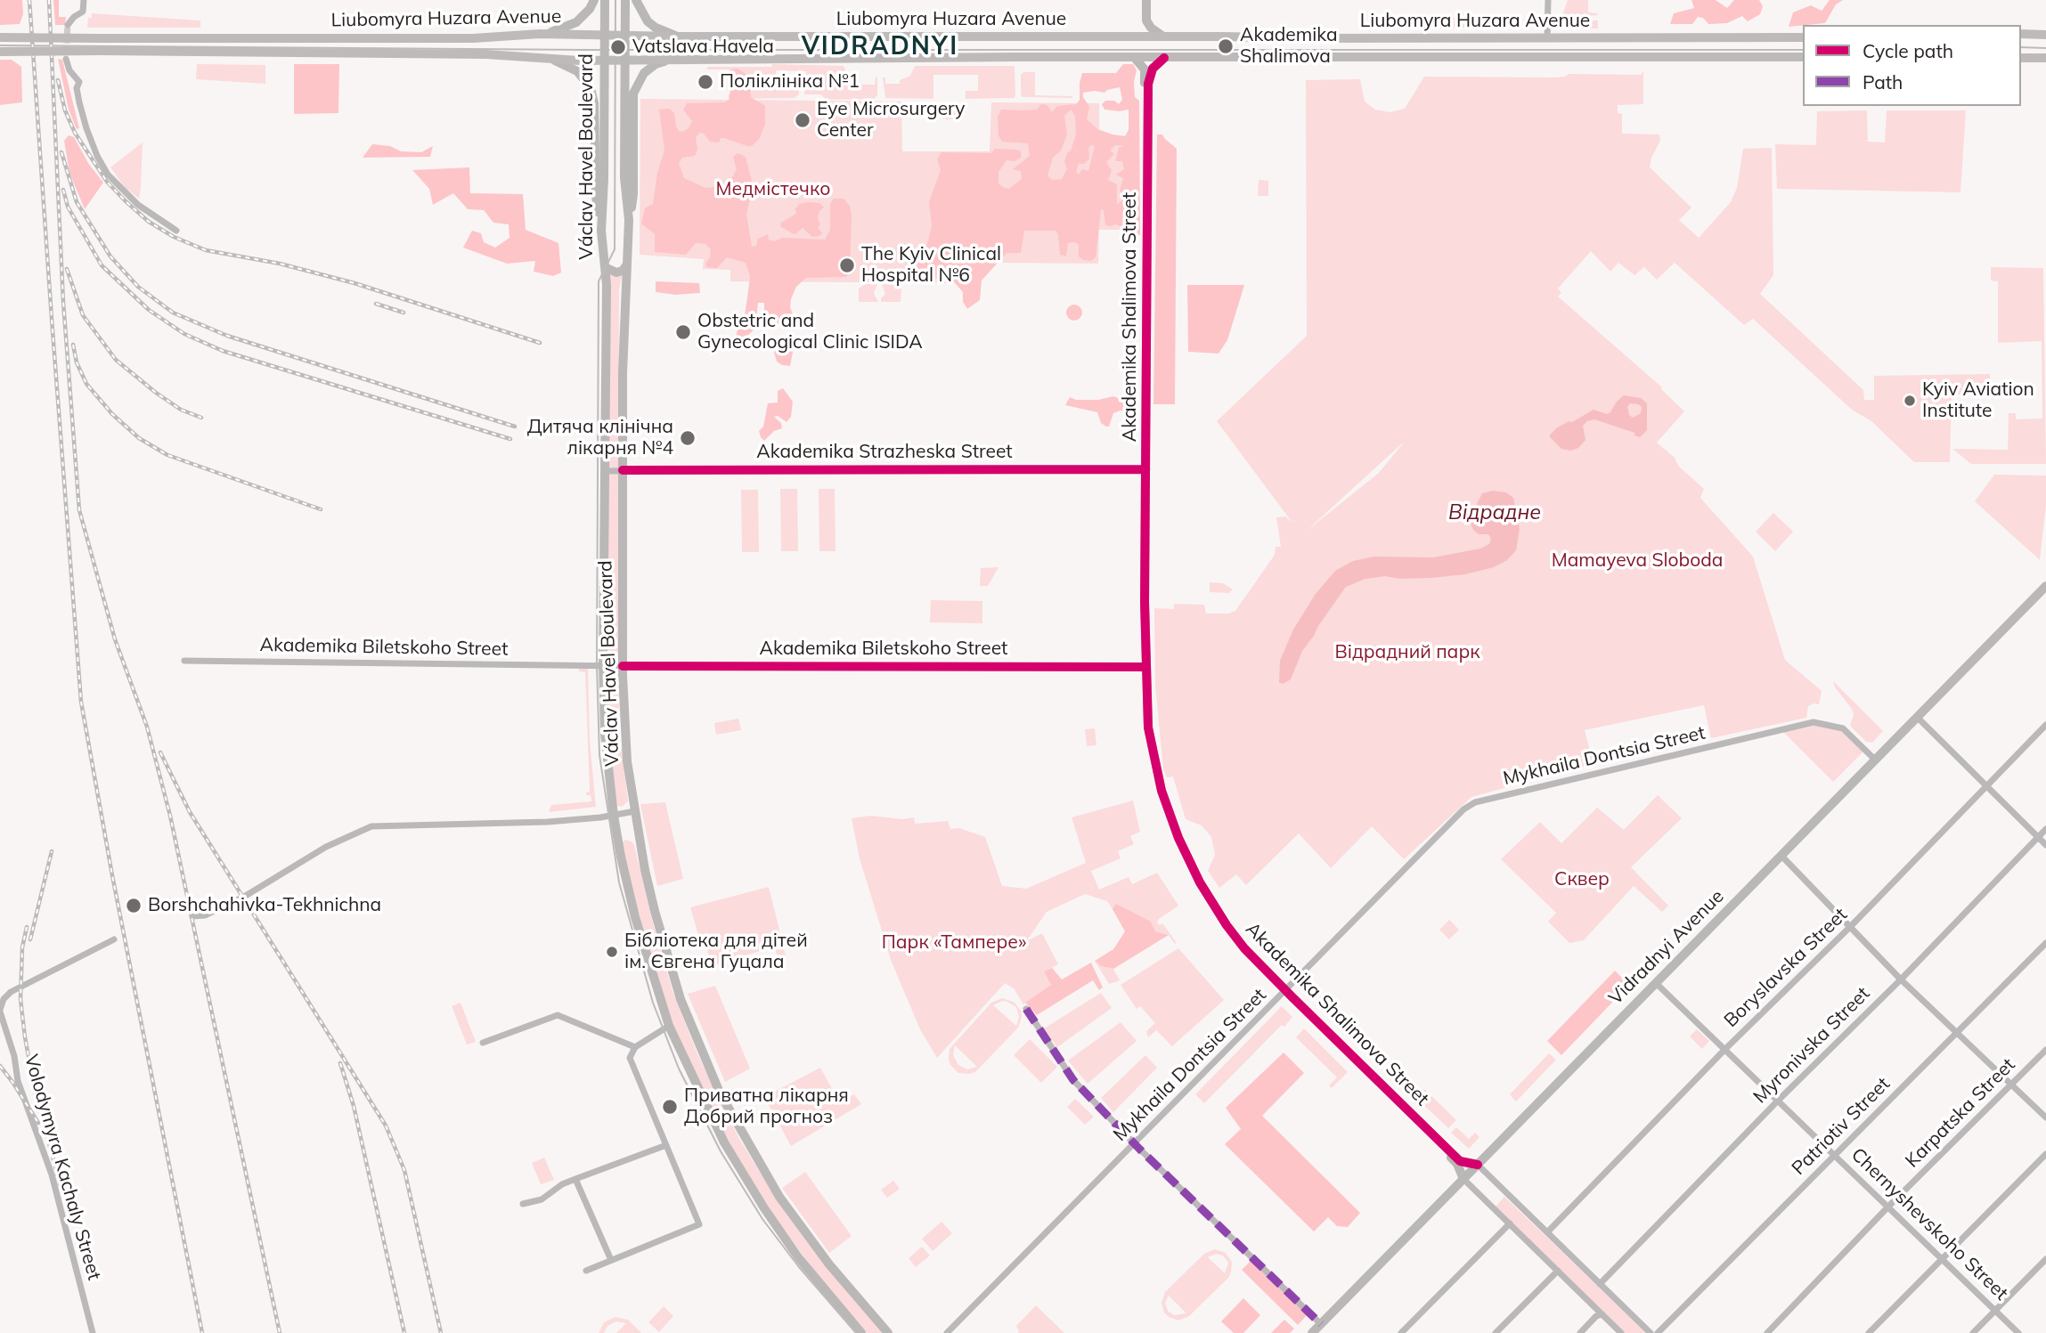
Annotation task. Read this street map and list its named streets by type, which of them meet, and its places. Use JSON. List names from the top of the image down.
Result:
{
  "streets": {
    "main road": [
      "Liubomyra Huzara Avenue",
      "Václav Havel Boulevard",
      "Akademika Shalimova Street",
      "Vidradnyi Avenue"
    ],
    "street": [
      "Akademika Strazheska Street",
      "Akademika Biletskoho Street",
      "Mykhaila Dontsia Street",
      "Boryslavska Street",
      "Myronivska Street",
      "Karpatska Street",
      "Patriotiv Street",
      "Volodymyra Kachaly Street",
      "Chernyshevskoho Street"
    ]
  },
  "crossings": [
    ["Liubomyra Huzara Avenue", "Akademika Shalimova Street"],
    ["Václav Havel Boulevard", "Akademika Strazheska Street"],
    ["Václav Havel Boulevard", "Akademika Biletskoho Street"],
    ["Akademika Shalimova Street", "Akademika Strazheska Street"],
    ["Akademika Shalimova Street", "Akademika Biletskoho Street"],
    ["Akademika Shalimova Street", "Mykhaila Dontsia Street"],
    ["Akademika Shalimova Street", "Vidradnyi Avenue"],
    ["Mykhaila Dontsia Street", "Vidradnyi Avenue"],
    ["Vidradnyi Avenue", "Chernyshevskoho Street"],
    ["Boryslavska Street", "Chernyshevskoho Street"],
    ["Myronivska Street", "Chernyshevskoho Street"],
    ["Karpatska Street", "Chernyshevskoho Street"],
    ["Patriotiv Street", "Chernyshevskoho Street"]
  ],
  "districts": ["VIDRADNYI"],
  "water": ["Відрадне"],
  "parks": [
    "Медмістечко",
    "Mamayeva Sloboda",
    "Відрадний парк",
    "Сквер",
    "Парк «Тампере»"
  ],
  "places": [
    "Akademika Shalimova",
    "Vatslava Havela",
    "Поліклініка №1",
    "Eye Microsurgery Center",
    "The Kyiv Clinical Hospital №6",
    "Obstetric and Gynecological Clinic ISIDA",
    "Kyiv Aviation Institute",
    "Дитяча клінічна лікарня №4",
    "Borshchahivka-Tekhnichna",
    "Бібліотека для дітей ім. Євгена Гуцала",
    "Приватна лікарня Добрий прогноз"
  ],
  "legend": ["Cycle path", "Path"]
}
